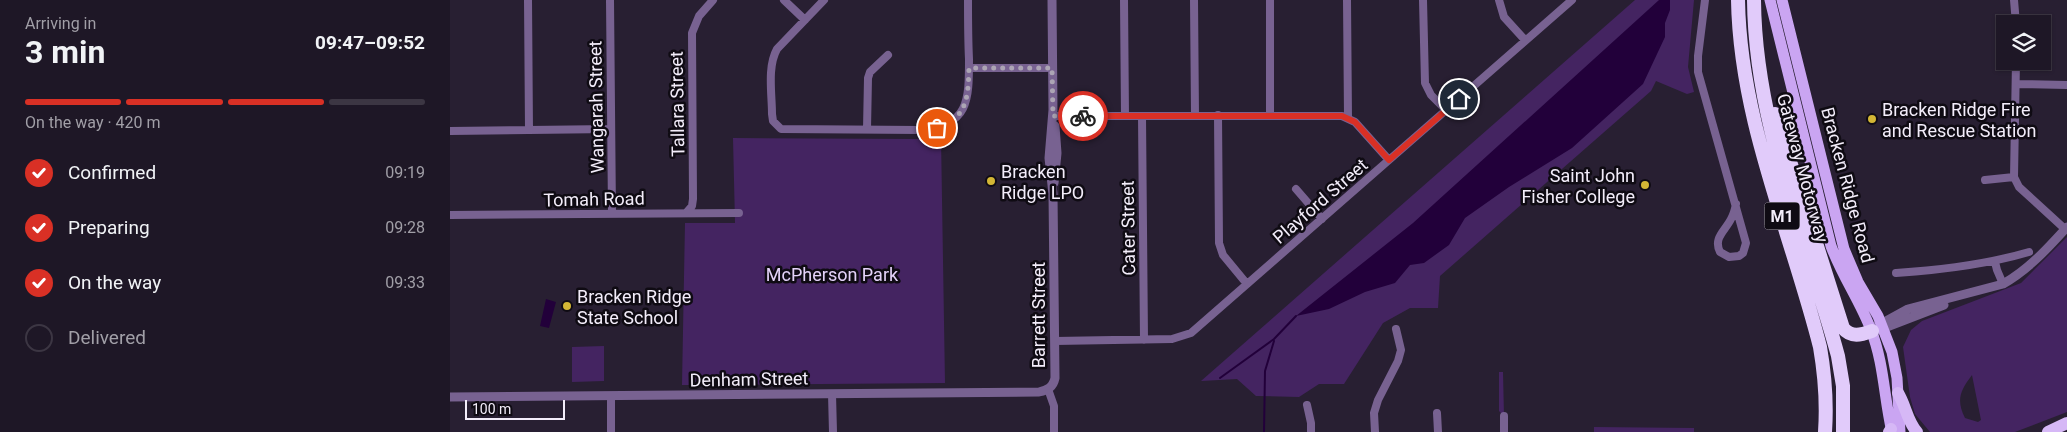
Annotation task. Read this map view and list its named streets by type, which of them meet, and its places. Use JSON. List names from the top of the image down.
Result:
{
  "streets": {
    "highway": ["Gateway Motorway", "M1"],
    "main road": ["Bracken Ridge Road"],
    "street": [
      "Tallara Street",
      "Wangarah Street",
      "Tomah Road",
      "Playford Street",
      "Cater Street",
      "Barrett Street",
      "Denham Street"
    ]
  },
  "crossings": [
    ["Tallara Street", "Tomah Road"],
    ["Wangarah Street", "Tomah Road"],
    ["Playford Street", "Cater Street"],
    ["Playford Street", "Barrett Street"],
    ["Barrett Street", "Denham Street"]
  ],
  "parks": ["McPherson Park"],
  "places": [
    "Bracken Ridge Fire and Rescue Station",
    "Bracken Ridge LPO",
    "Saint John Fisher College",
    "Bracken Ridge State School"
  ],
  "scale_bar": "100 m",
  "page": {
    "heading": ["3 min", "Arriving in", "09:47–09:52"],
    "bar": "On the way · 420 m",
    "list": [
      ["Confirmed", "09:19"],
      ["Preparing", "09:28"],
      ["On the way", "09:33"],
      "Delivered"
    ],
    "scale": "100 m"
  }
}
